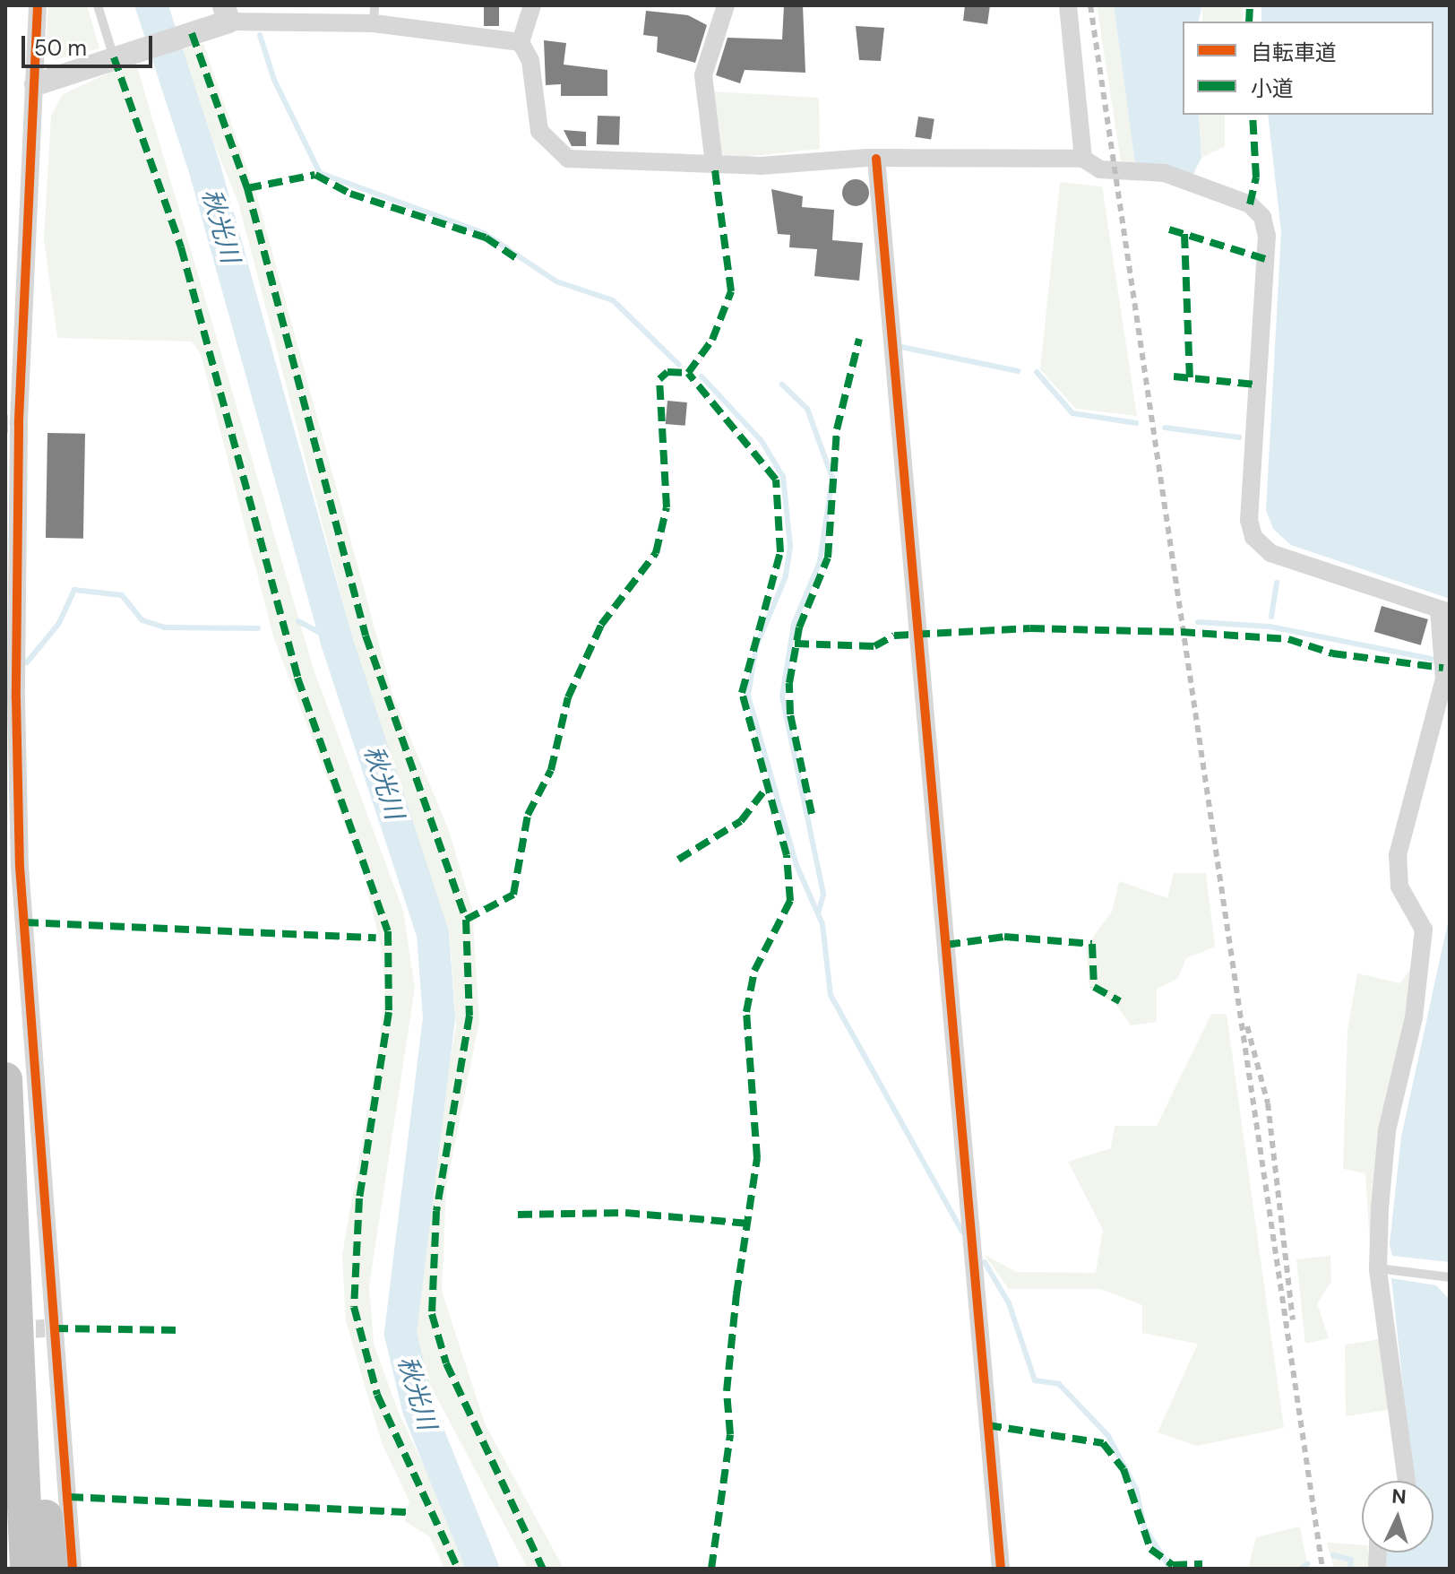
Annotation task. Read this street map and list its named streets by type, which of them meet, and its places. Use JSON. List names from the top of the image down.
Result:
{
  "water": ["秋光川"],
  "legend": ["自転車道", "小道"],
  "scale_bar": "50 m",
  "north": "top"
}
